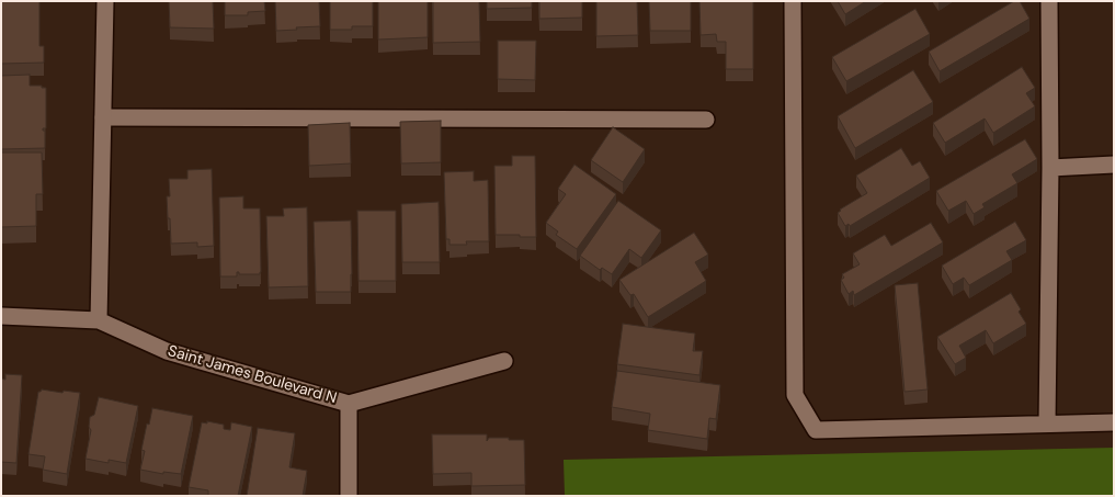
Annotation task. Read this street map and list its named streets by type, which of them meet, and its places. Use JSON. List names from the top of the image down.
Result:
{
  "streets": {
    "street": ["Saint James Boulevard N"]
  }
}
